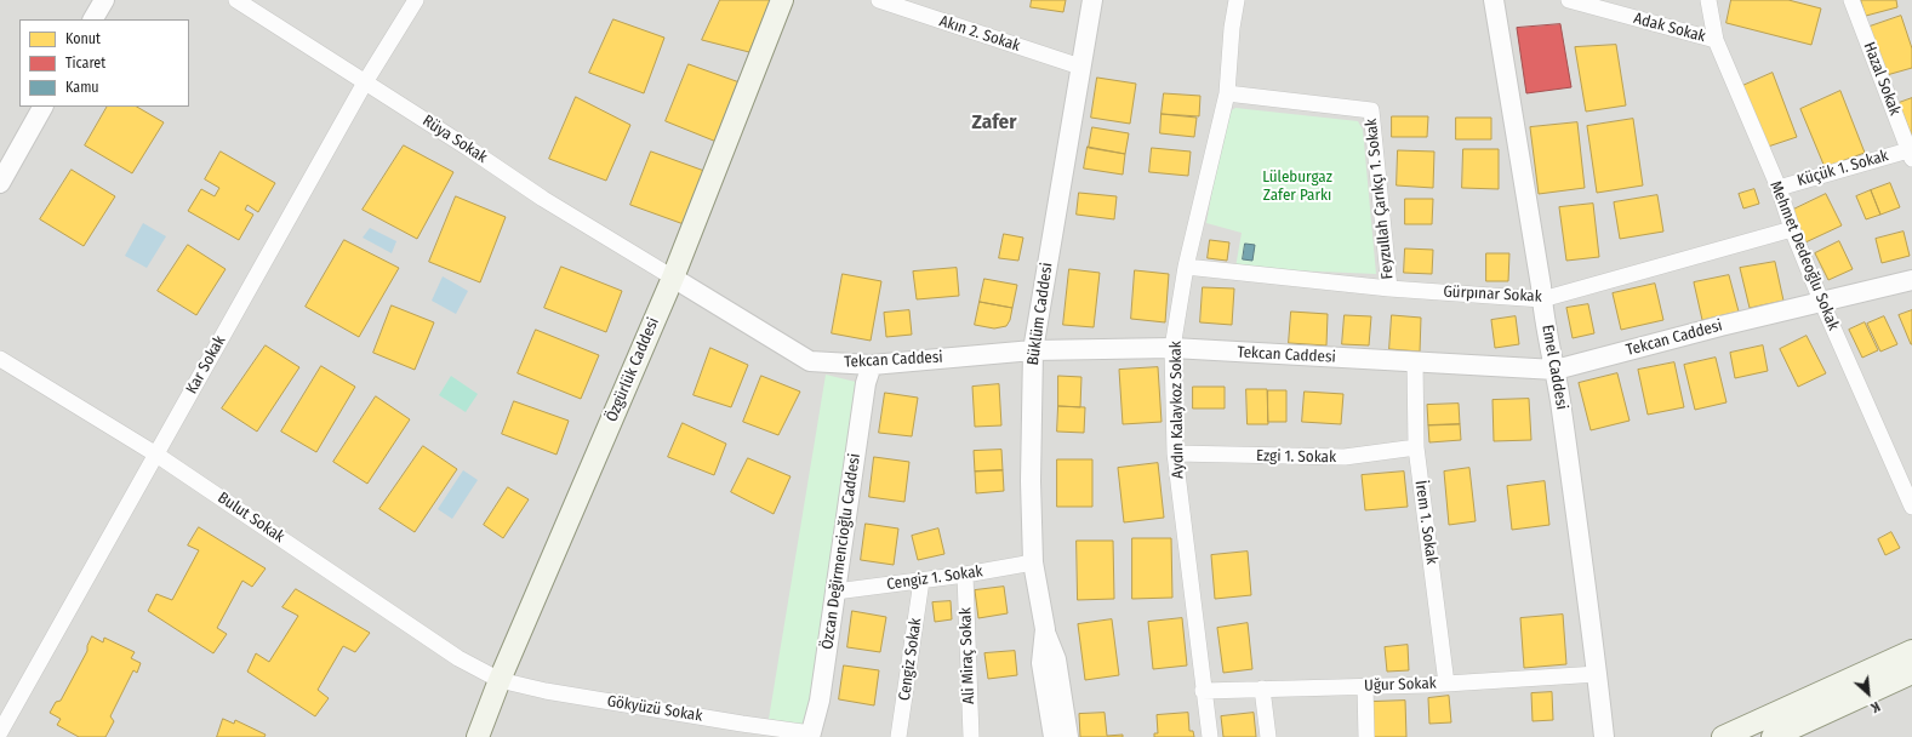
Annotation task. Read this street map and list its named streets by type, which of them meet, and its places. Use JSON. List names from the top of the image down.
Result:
{
  "streets": {
    "main road": ["Özgürlük Caddesi"],
    "street": [
      "Adak Sokak",
      "Akın 2. Sokak",
      "Hazal Sokak",
      "Rüya Sokak",
      "Küçük 1. Sokak",
      "Feyzullah Çarıkçı 1. Sokak",
      "Mehmet Dedeoğlu Sokak",
      "Gürpınar Sokak",
      "Büklüm Caddesi",
      "Tekcan Caddesi",
      "Kar Sokak",
      "Emel Caddesi",
      "Aydın Kalaykoz Sokak",
      "Ezgi 1. Sokak",
      "Bulut Sokak",
      "İrem 1. Sokak",
      "Özcan Değirmencioğlu Caddesi",
      "Cengiz 1. Sokak",
      "Ali Miraç Sokak",
      "Cengiz Sokak",
      "Uğur Sokak",
      "Gökyüzü Sokak"
    ]
  },
  "crossings": [
    ["Adak Sokak", "Mehmet Dedeoğlu Sokak"],
    ["Akın 2. Sokak", "Büklüm Caddesi"],
    ["Hazal Sokak", "Küçük 1. Sokak"],
    ["Rüya Sokak", "Tekcan Caddesi"],
    ["Rüya Sokak", "Kar Sokak"],
    ["Rüya Sokak", "Özgürlük Caddesi"],
    ["Küçük 1. Sokak", "Mehmet Dedeoğlu Sokak"],
    ["Feyzullah Çarıkçı 1. Sokak", "Gürpınar Sokak"],
    ["Feyzullah Çarıkçı 1. Sokak", "Aydın Kalaykoz Sokak"],
    ["Mehmet Dedeoğlu Sokak", "Gürpınar Sokak"],
    ["Mehmet Dedeoğlu Sokak", "Tekcan Caddesi"],
    ["Gürpınar Sokak", "Emel Caddesi"],
    ["Gürpınar Sokak", "Aydın Kalaykoz Sokak"],
    ["Büklüm Caddesi", "Tekcan Caddesi"],
    ["Büklüm Caddesi", "Cengiz 1. Sokak"],
    ["Tekcan Caddesi", "Emel Caddesi"],
    ["Tekcan Caddesi", "Özgürlük Caddesi"],
    ["Tekcan Caddesi", "Aydın Kalaykoz Sokak"],
    ["Tekcan Caddesi", "İrem 1. Sokak"],
    ["Tekcan Caddesi", "Özcan Değirmencioğlu Caddesi"],
    ["Kar Sokak", "Bulut Sokak"],
    ["Emel Caddesi", "Uğur Sokak"],
    ["Özgürlük Caddesi", "Bulut Sokak"],
    ["Özgürlük Caddesi", "Gökyüzü Sokak"],
    ["Aydın Kalaykoz Sokak", "Ezgi 1. Sokak"],
    ["Aydın Kalaykoz Sokak", "Uğur Sokak"],
    ["Ezgi 1. Sokak", "İrem 1. Sokak"],
    ["Bulut Sokak", "Gökyüzü Sokak"],
    ["İrem 1. Sokak", "Uğur Sokak"],
    ["Özcan Değirmencioğlu Caddesi", "Cengiz 1. Sokak"],
    ["Özcan Değirmencioğlu Caddesi", "Gökyüzü Sokak"],
    ["Cengiz 1. Sokak", "Ali Miraç Sokak"],
    ["Cengiz 1. Sokak", "Cengiz Sokak"]
  ],
  "districts": ["Zafer"],
  "parks": ["Lüleburgaz Zafer Parkı"],
  "legend": ["Konut", "Ticaret", "Kamu"],
  "north": "bottom right"
}
